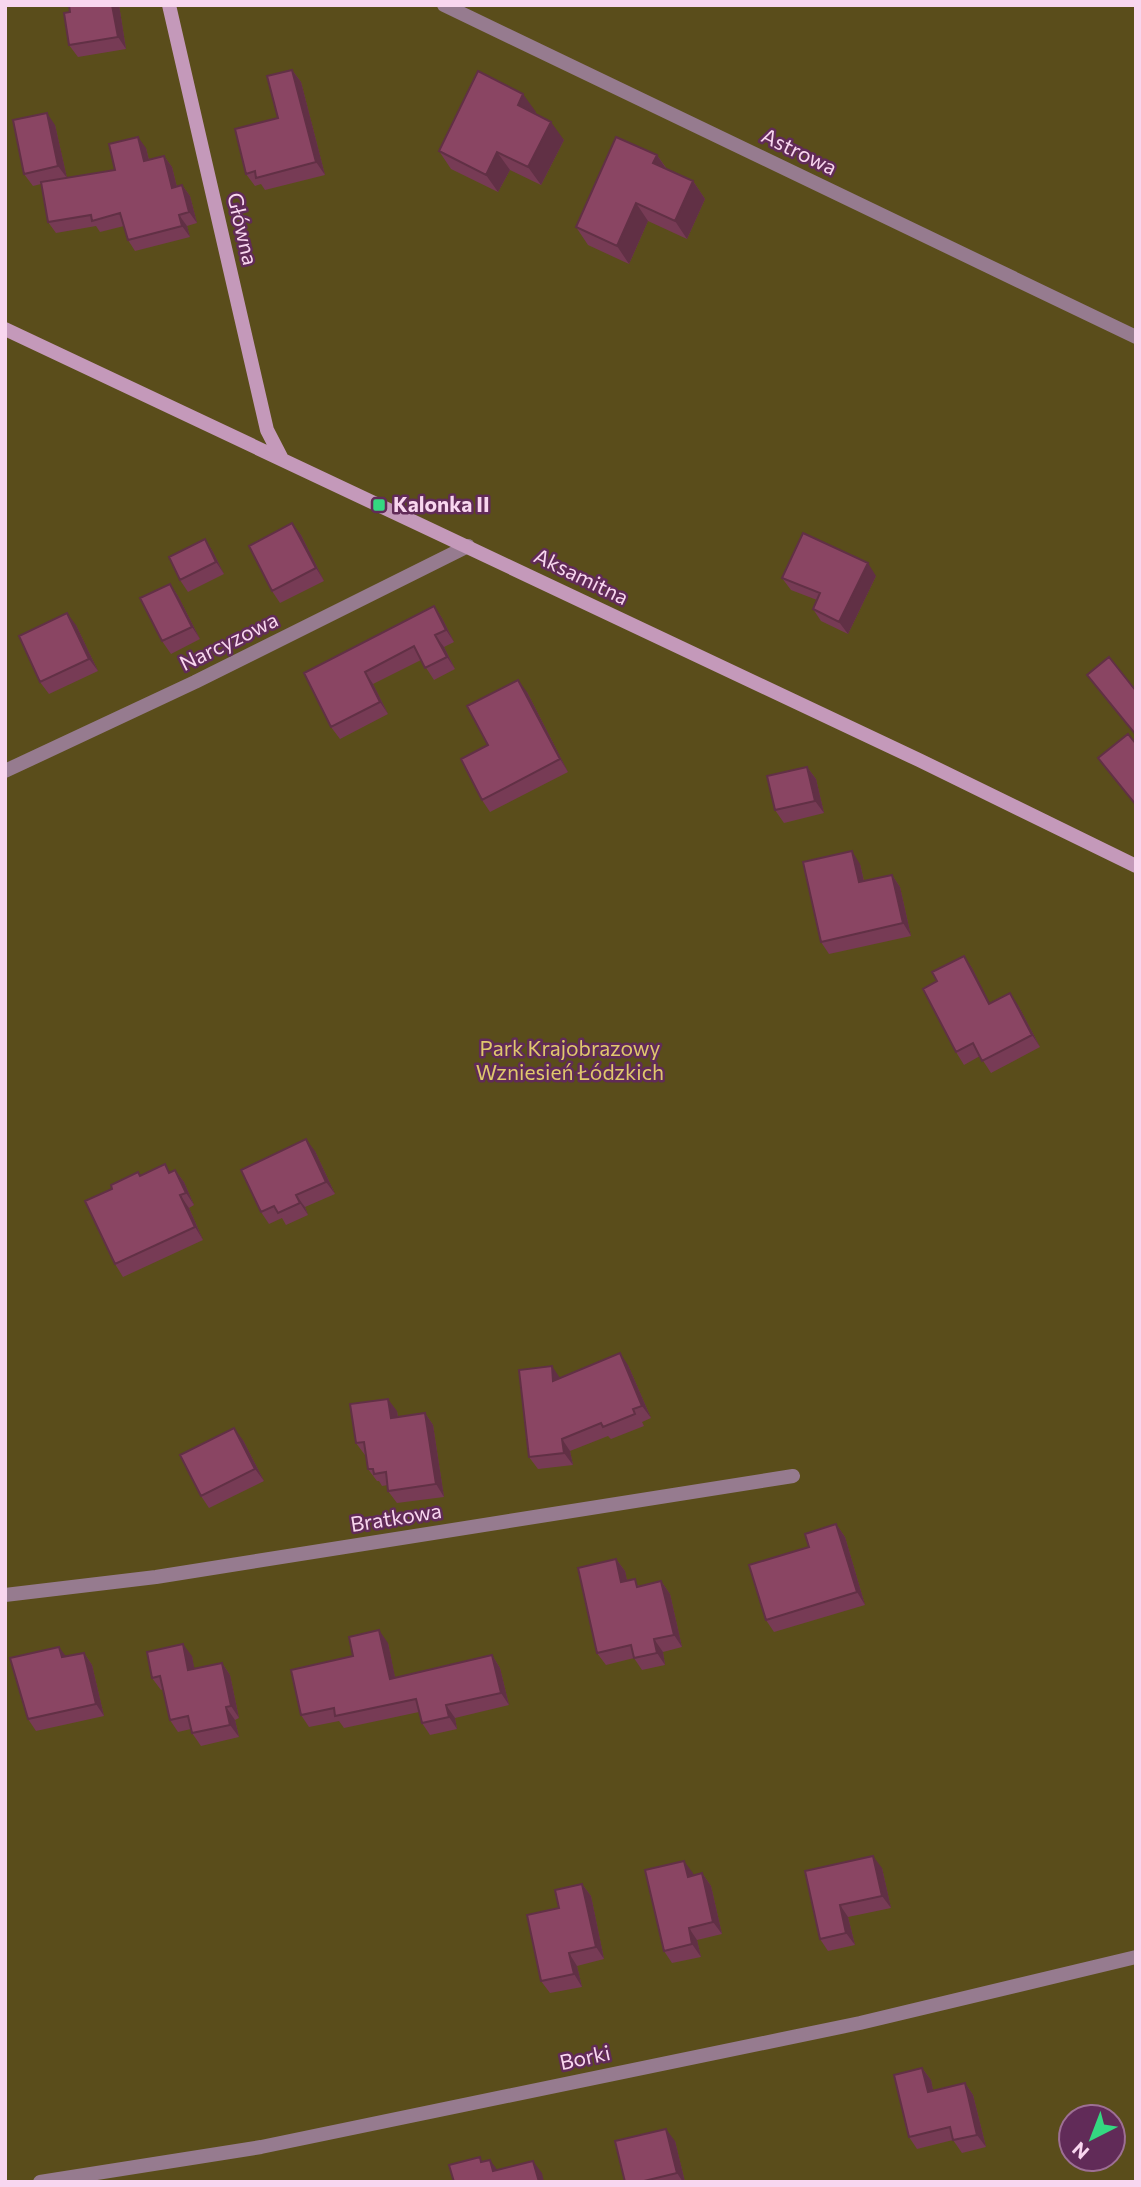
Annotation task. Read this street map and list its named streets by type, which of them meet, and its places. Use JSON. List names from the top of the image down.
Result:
{
  "streets": {
    "street": [
      "Astrowa",
      "Główna",
      "Aksamitna",
      "Narcyzowa",
      "Bratkowa",
      "Borki"
    ]
  },
  "crossings": [
    ["Główna", "Aksamitna"],
    ["Aksamitna", "Narcyzowa"]
  ],
  "parks": ["Park Krajobrazowy Wzniesień Łódzkich"],
  "places": {
    "transit": ["Kalonka II"]
  },
  "north": "bottom left"
}
